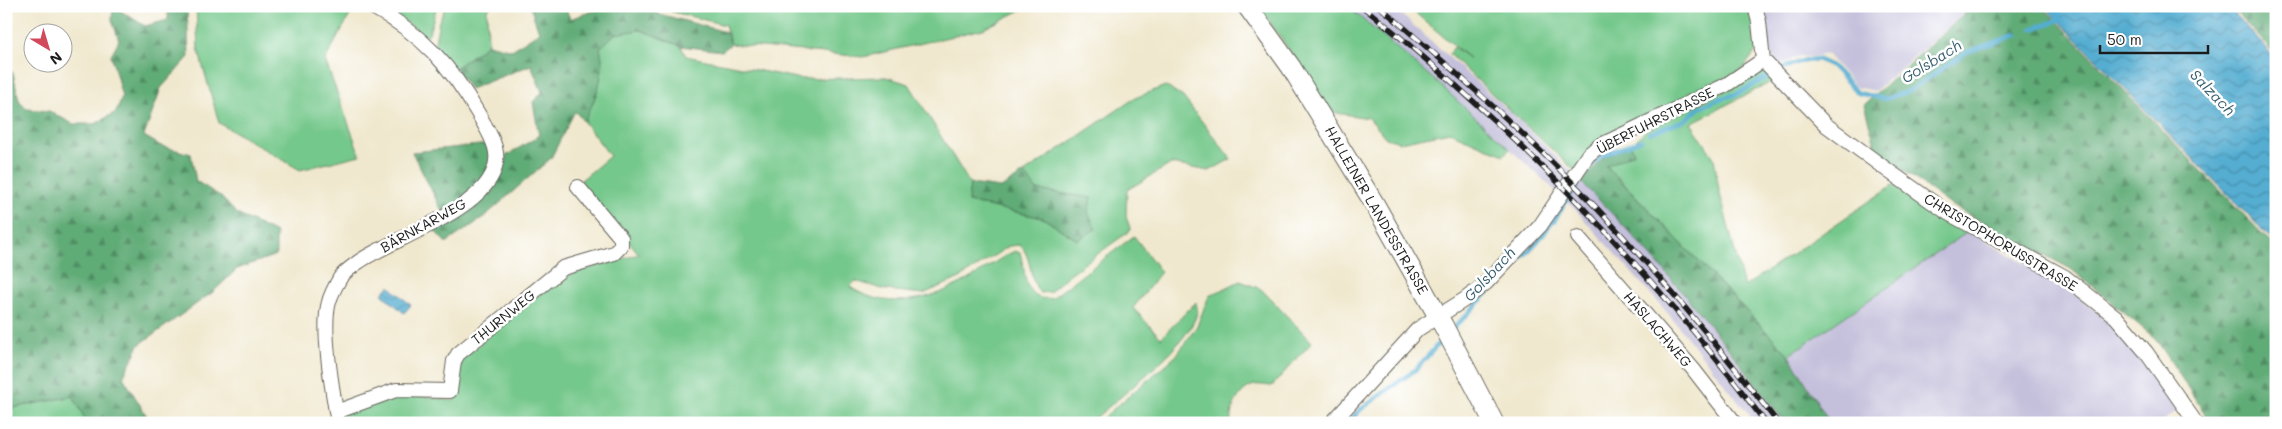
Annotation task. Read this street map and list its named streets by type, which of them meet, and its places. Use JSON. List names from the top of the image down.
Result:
{
  "streets": {
    "main road": ["HALLEINER LANDESSTRASSE"],
    "street": [
      "ÜBERFUHRSTRASSE",
      "BÄRNKARWEG",
      "CHRISTOPHORUSSTRASSE",
      "THURNWEG",
      "HASLACHWEG"
    ]
  },
  "crossings": [
    ["ÜBERFUHRSTRASSE", "HALLEINER LANDESSTRASSE"],
    ["ÜBERFUHRSTRASSE", "CHRISTOPHORUSSTRASSE"],
    ["BÄRNKARWEG", "THURNWEG"]
  ],
  "water": ["Golsbach", "Salzach"],
  "scale_bar": "50 m",
  "north": "bottom right"
}
